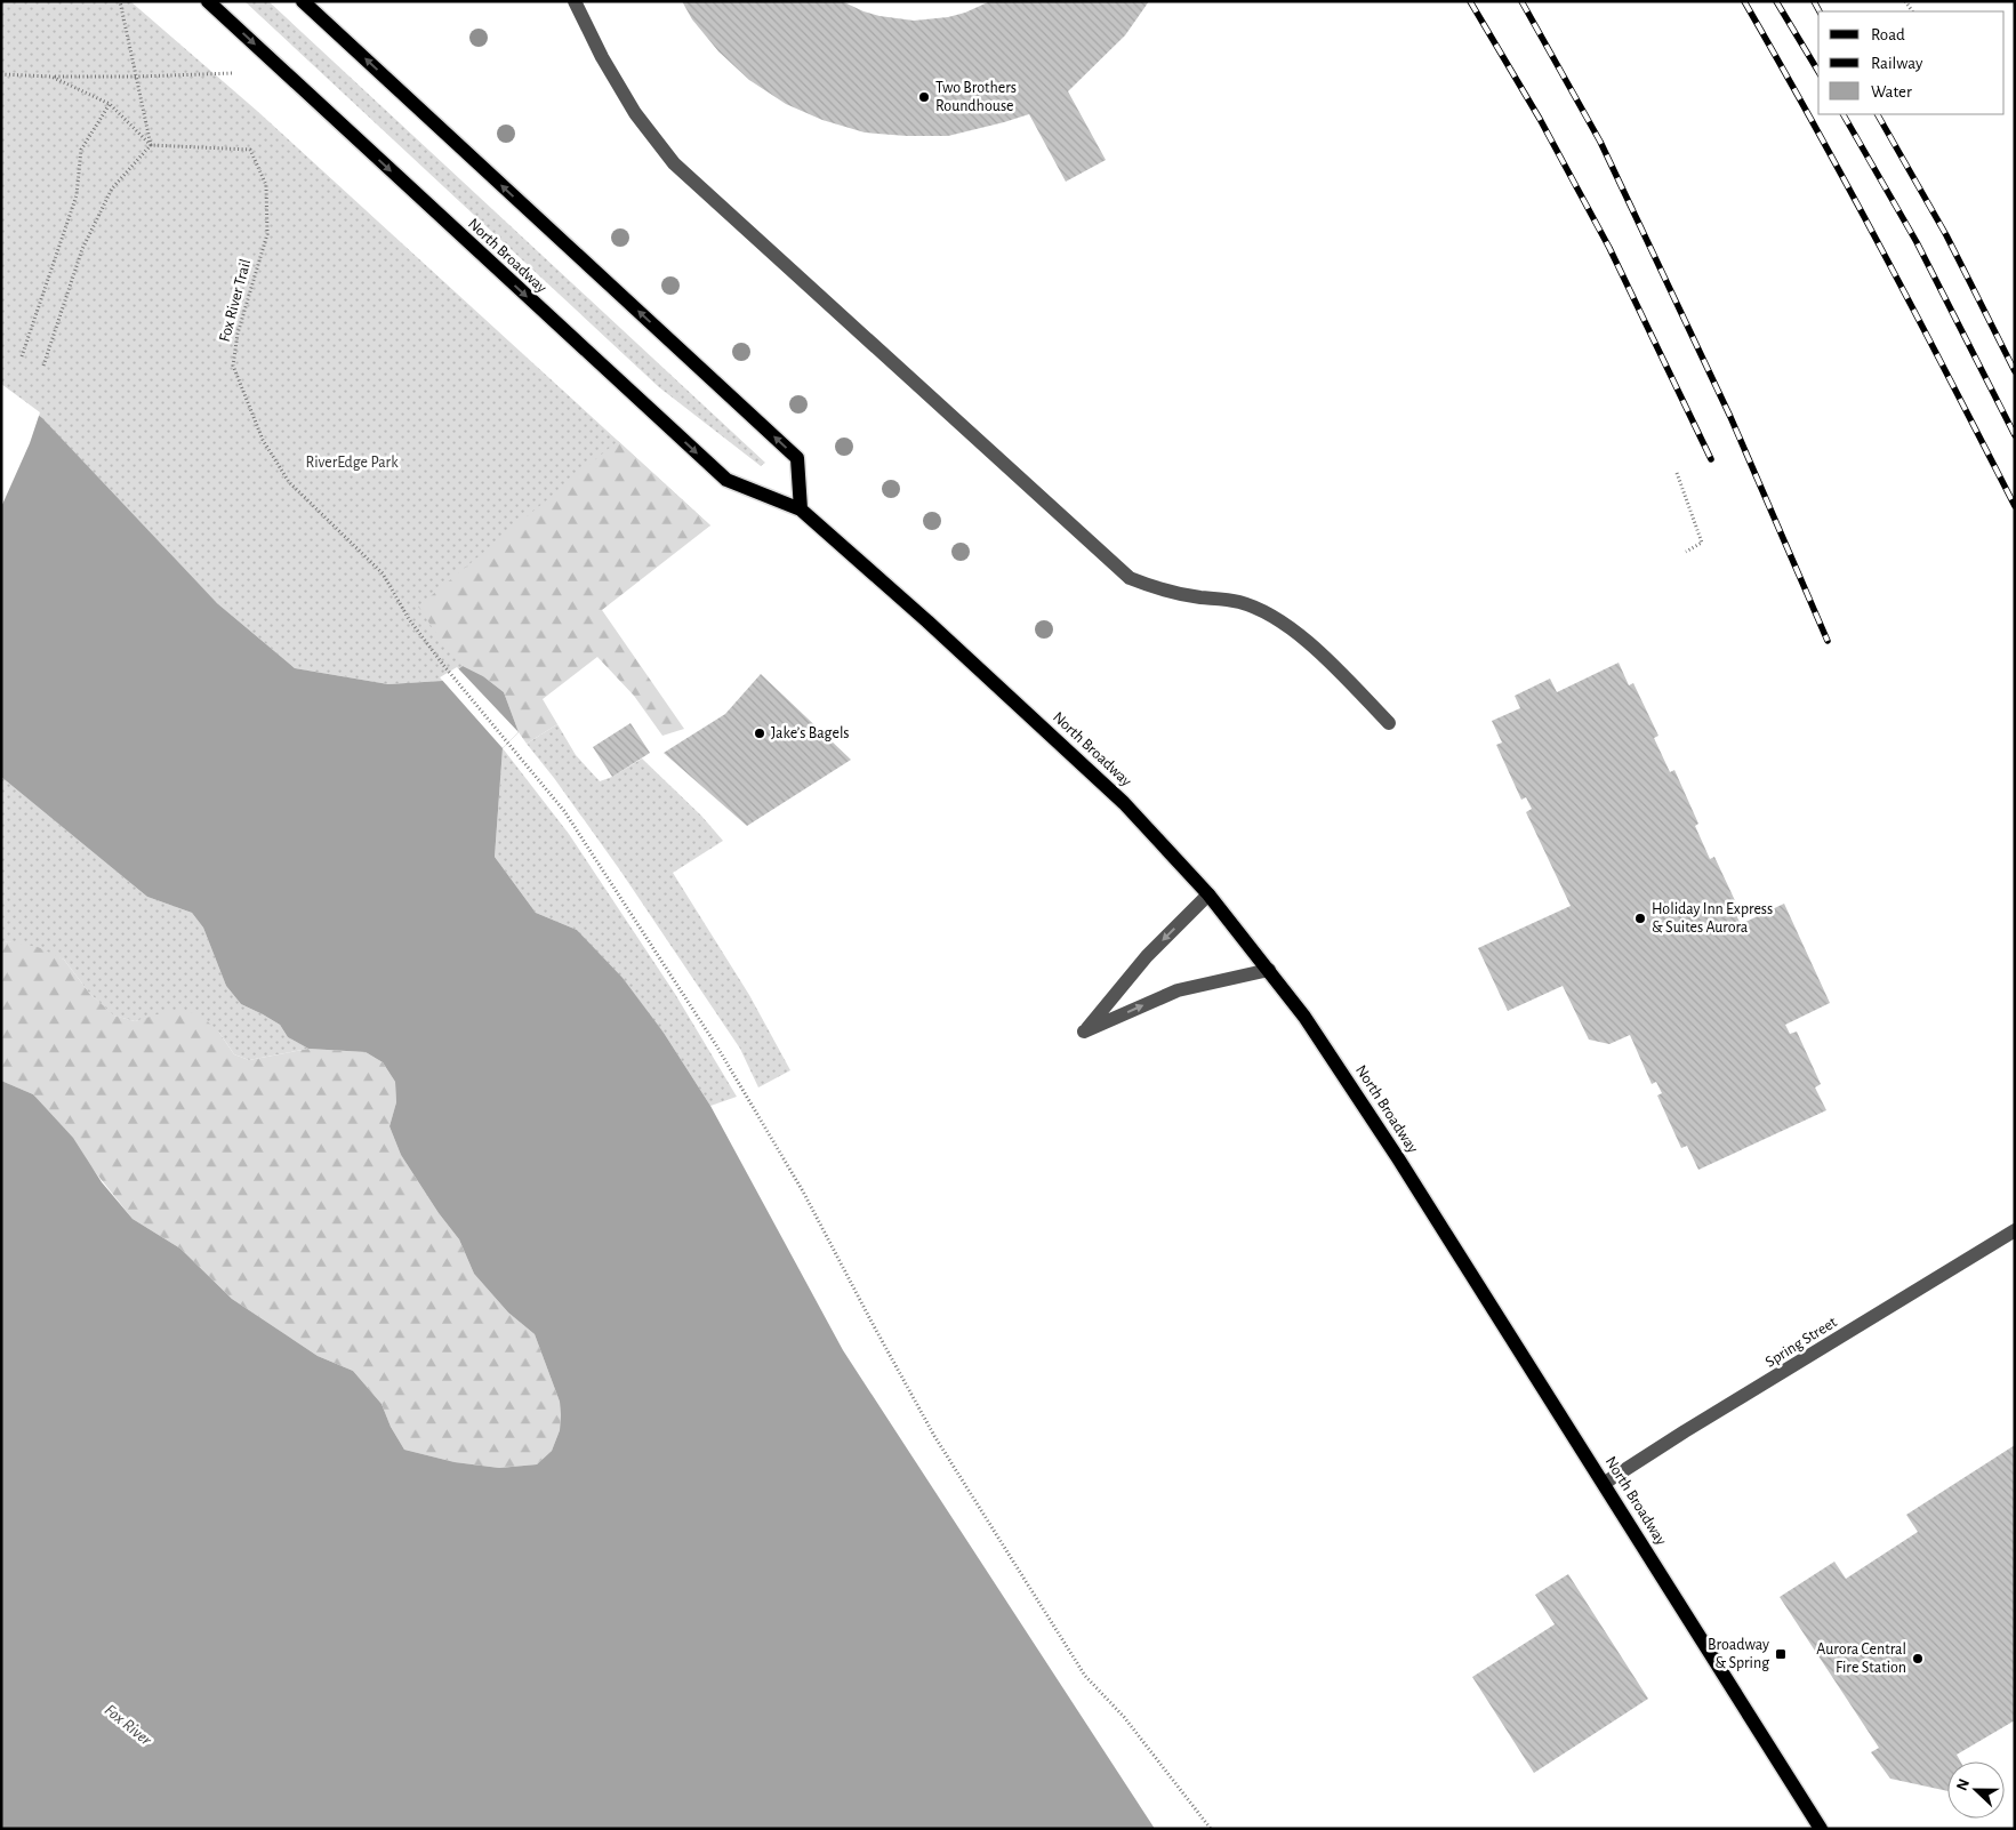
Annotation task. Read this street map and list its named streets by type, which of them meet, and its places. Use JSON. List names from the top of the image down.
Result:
{
  "streets": {
    "main road": ["North Broadway"],
    "street": ["Spring Street"],
    "path": ["Fox River Trail"]
  },
  "crossings": [
    ["North Broadway", "Spring Street"]
  ],
  "water": ["Fox River"],
  "parks": ["RiverEdge Park"],
  "places": {
    "other": [
      "Two Brothers Roundhouse",
      "Jake’s Bagels",
      "Holiday Inn Express & Suites Aurora",
      "Aurora Central Fire Station"
    ],
    "transit": ["Broadway & Spring"]
  },
  "legend": ["Road", "Railway", "Water"],
  "north": "left"
}
